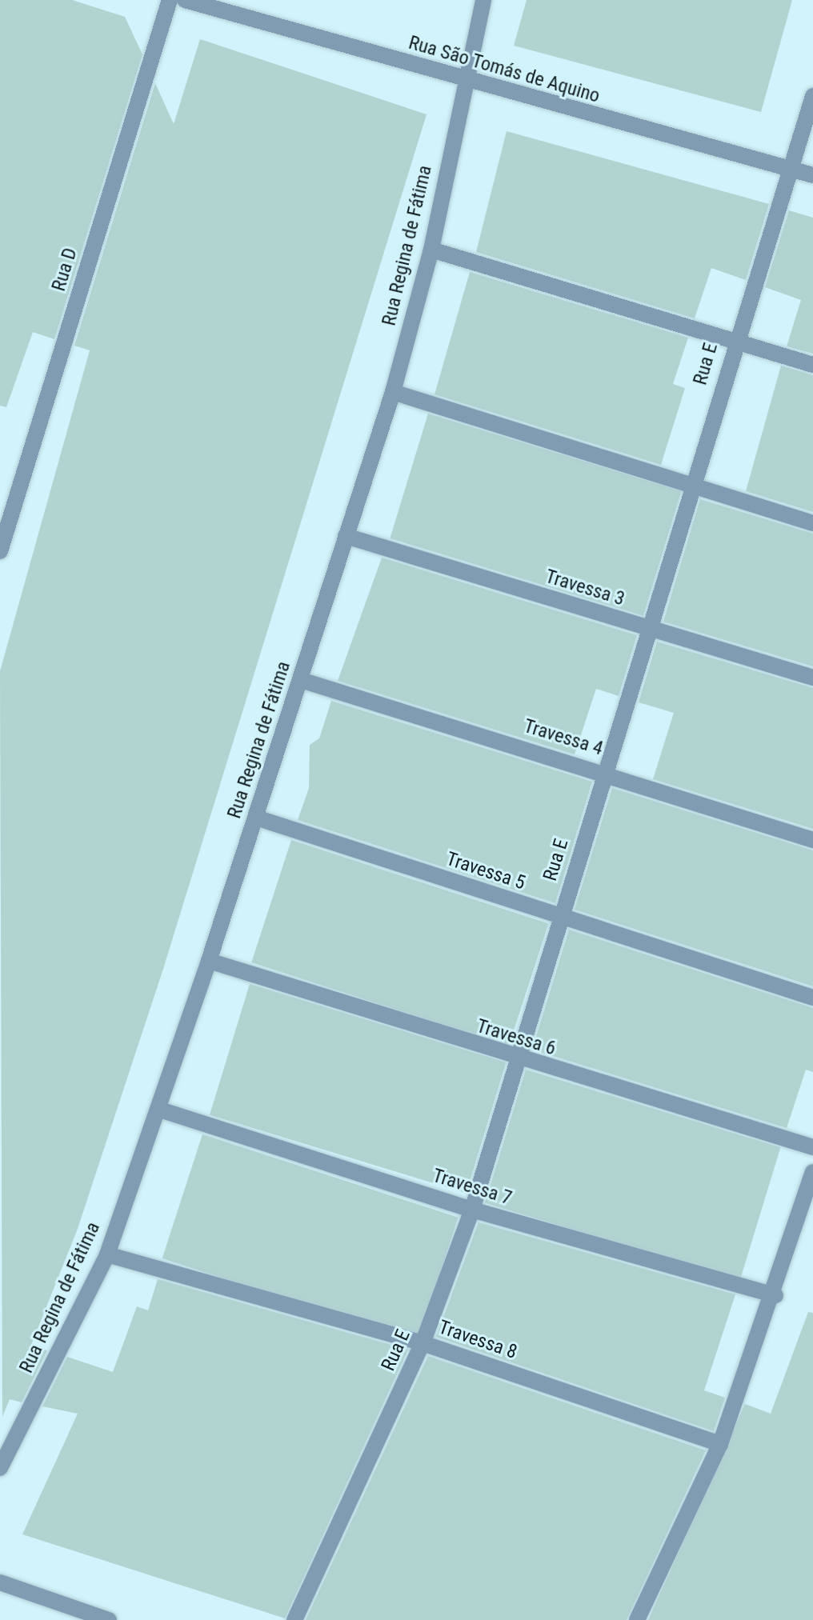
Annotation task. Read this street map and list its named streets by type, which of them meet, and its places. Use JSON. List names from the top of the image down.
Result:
{
  "streets": {
    "street": [
      "Rua São Tomás de Aquino",
      "Rua Regina de Fátima",
      "Rua D",
      "Rua E",
      "Travessa 3",
      "Travessa 4",
      "Travessa 5",
      "Travessa 6",
      "Travessa 7",
      "Travessa 8"
    ]
  },
  "crossings": [
    ["Rua São Tomás de Aquino", "Rua Regina de Fátima"],
    ["Rua São Tomás de Aquino", "Rua E"],
    ["Rua Regina de Fátima", "Travessa 3"],
    ["Rua Regina de Fátima", "Travessa 4"],
    ["Rua Regina de Fátima", "Travessa 5"],
    ["Rua Regina de Fátima", "Travessa 6"],
    ["Rua Regina de Fátima", "Travessa 7"],
    ["Rua Regina de Fátima", "Travessa 8"],
    ["Rua E", "Travessa 3"],
    ["Rua E", "Travessa 4"],
    ["Rua E", "Travessa 5"],
    ["Rua E", "Travessa 6"],
    ["Rua E", "Travessa 7"],
    ["Rua E", "Travessa 8"]
  ]
}
